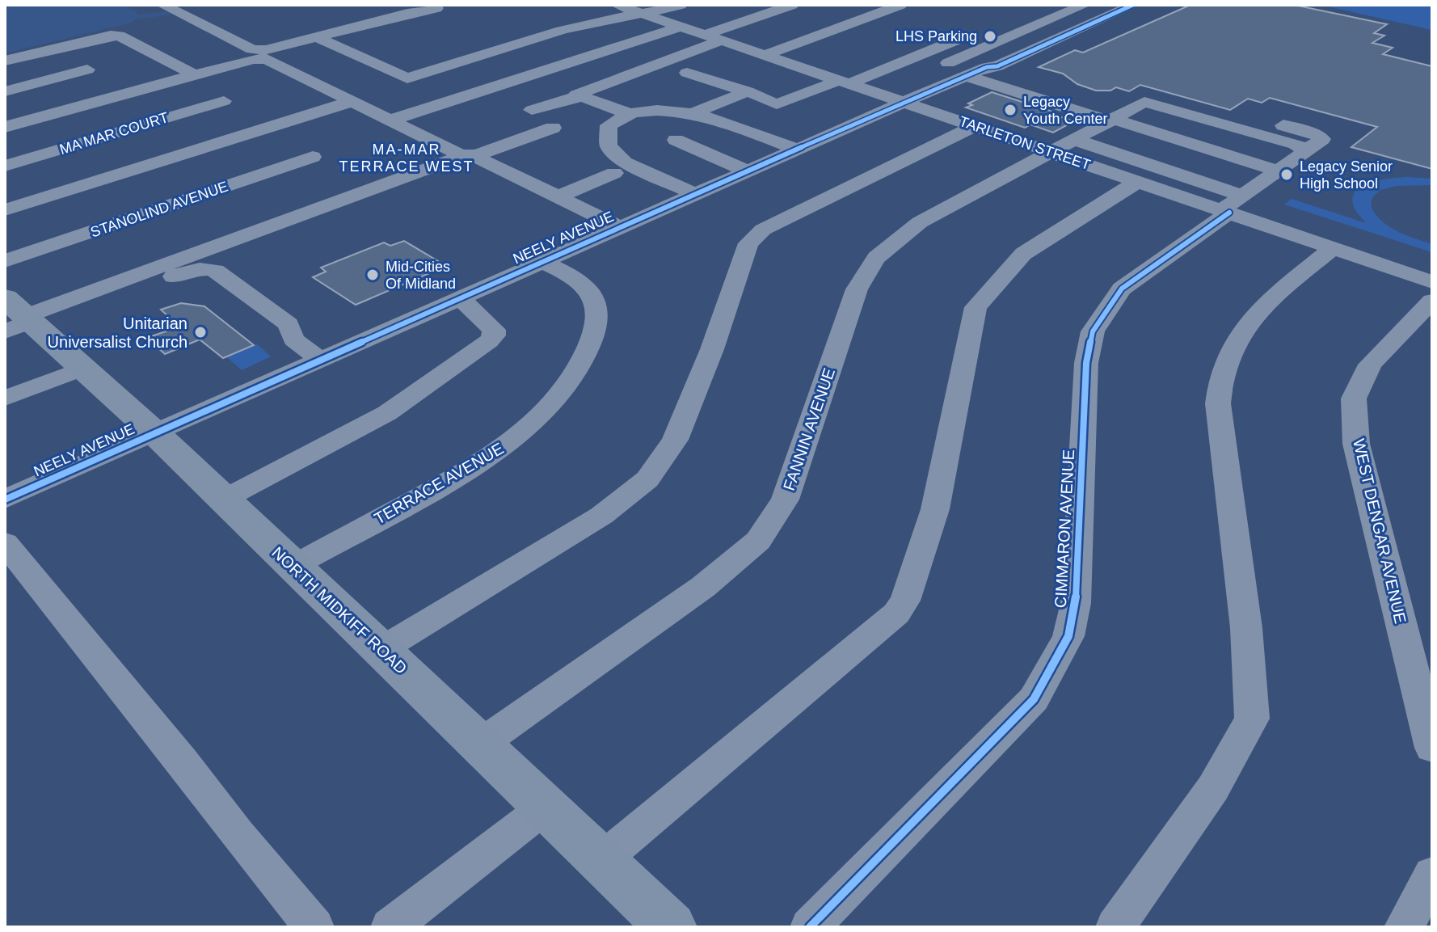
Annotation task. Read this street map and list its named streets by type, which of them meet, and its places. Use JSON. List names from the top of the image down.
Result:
{
  "streets": {
    "main road": ["NORTH MIDKIFF ROAD"],
    "street": [
      "MA MAR COURT",
      "TARLETON STREET",
      "STANOLIND AVENUE",
      "NEELY AVENUE",
      "FANNIN AVENUE",
      "TERRACE AVENUE",
      "CIMMARON AVENUE",
      "WEST DENGAR AVENUE"
    ]
  },
  "crossings": [
    ["TARLETON STREET", "NEELY AVENUE"],
    ["TARLETON STREET", "FANNIN AVENUE"],
    ["TARLETON STREET", "CIMMARON AVENUE"],
    ["NEELY AVENUE", "TERRACE AVENUE"],
    ["NEELY AVENUE", "NORTH MIDKIFF ROAD"],
    ["FANNIN AVENUE", "NORTH MIDKIFF ROAD"],
    ["TERRACE AVENUE", "NORTH MIDKIFF ROAD"]
  ],
  "districts": ["MA-MAR TERRACE WEST"],
  "places": [
    "LHS Parking",
    "Legacy Youth Center",
    "Legacy Senior High School",
    "Mid-Cities Of Midland",
    "Unitarian Universalist Church"
  ]
}
